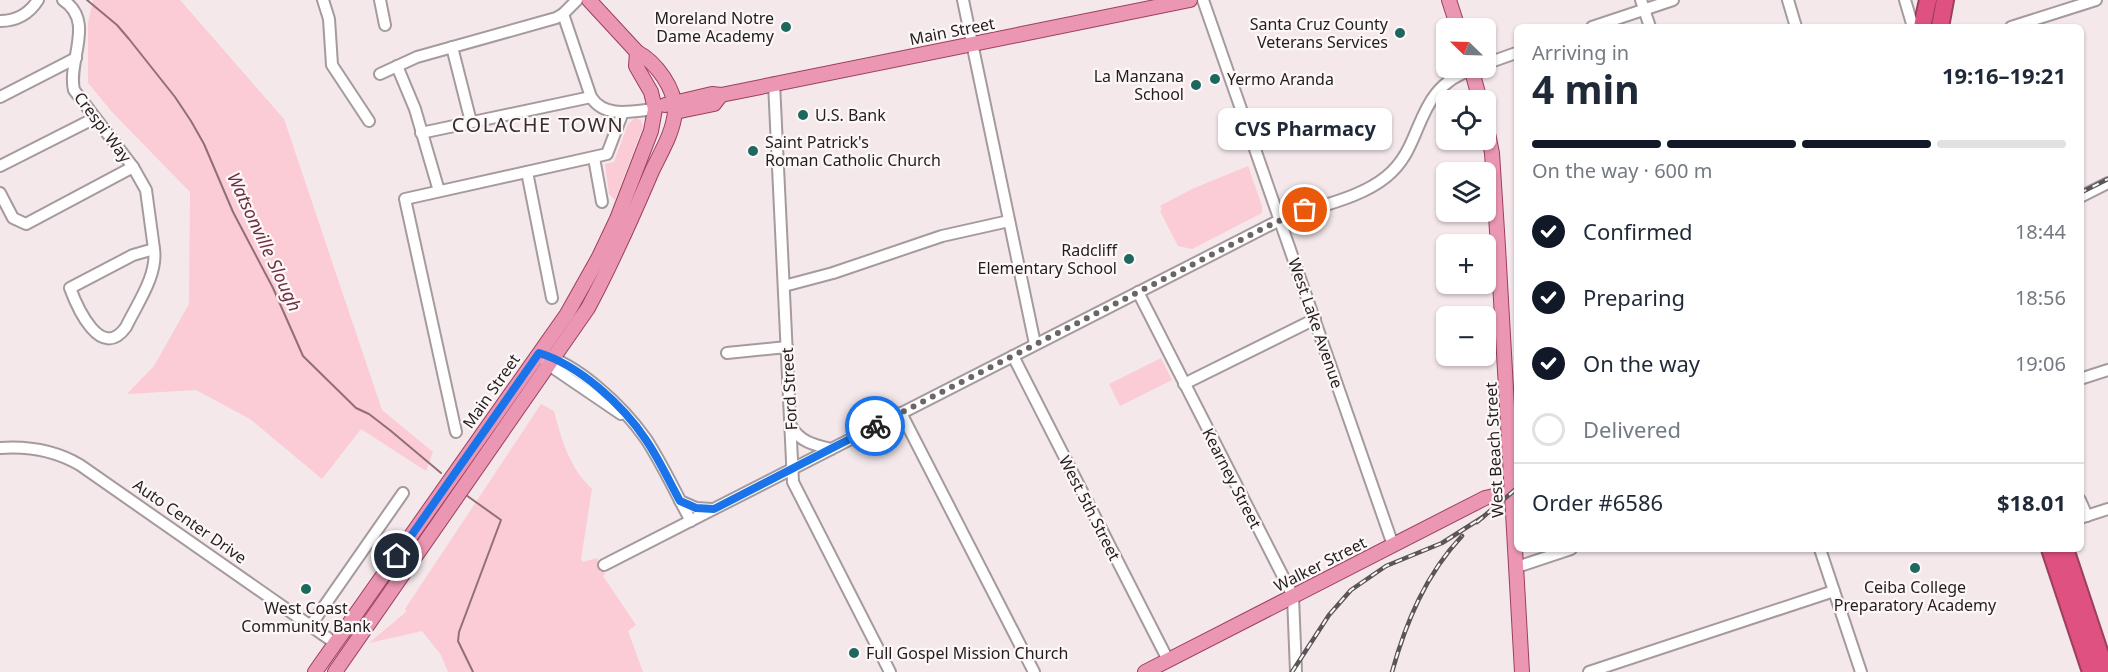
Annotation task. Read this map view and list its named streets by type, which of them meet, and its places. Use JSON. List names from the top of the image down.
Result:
{
  "streets": {
    "main road": [
      "Main Street",
      "West Beach Street",
      "Auto Center Drive",
      "Walker Street"
    ],
    "street": [
      "Crespi Way",
      "West Lake Avenue",
      "Ford Street",
      "Kearney Street",
      "West 5th Street"
    ]
  },
  "crossings": [
    ["Main Street", "Ford Street"],
    ["Main Street", "Auto Center Drive"],
    ["West Lake Avenue", "Walker Street"],
    ["Kearney Street", "Walker Street"],
    ["West 5th Street", "Walker Street"]
  ],
  "districts": ["COLACHE TOWN"],
  "water": ["Watsonville Slough"],
  "places": [
    "Moreland Notre Dame Academy",
    "Santa Cruz County Veterans Services",
    "Yermo Aranda",
    "La Manzana School",
    "U.S. Bank",
    "Saint Patrick's Roman Catholic Church",
    "CVS Pharmacy",
    "Radcliff Elementary School",
    "Ceiba College Preparatory Academy",
    "West Coast Community Bank",
    "Full Gospel Mission Church"
  ],
  "north": "top left",
  "page": {
    "map_buttons": ["+", "−"],
    "heading": ["4 min", "Arriving in", "19:16–19:21"],
    "panel": ["Order #6586", "$18.01"],
    "bubble": "CVS Pharmacy",
    "bar": "On the way · 600 m",
    "list": [
      ["Confirmed", "18:44"],
      ["Preparing", "18:56"],
      ["On the way", "19:06"],
      "Delivered"
    ]
  }
}
